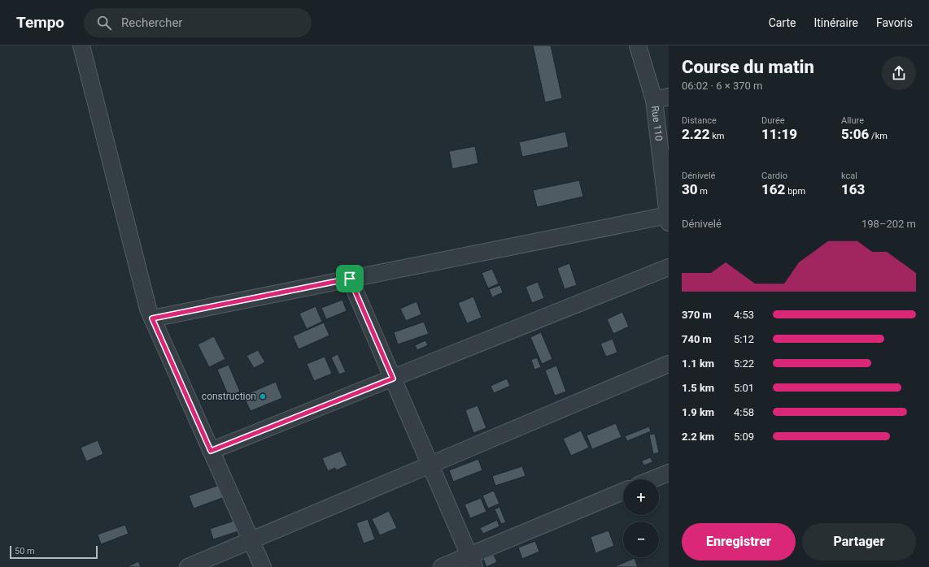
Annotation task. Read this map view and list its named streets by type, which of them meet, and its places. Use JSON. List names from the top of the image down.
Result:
{
  "streets": {
    "street": ["Rue 110"]
  },
  "places": ["construction"],
  "scale_bar": "50 m",
  "page": {
    "header": "Tempo",
    "search": "Rechercher",
    "nav": ["Carte", "Itinéraire", "Favoris"],
    "heading": ["Course du matin", "06:02 · 6 × 370 m"],
    "stats": [
      ["Distance", "2.22 km"],
      ["Durée", "11:19"],
      ["Allure", "5:06 /km"],
      ["Dénivelé", "30 m"],
      ["Cardio", "162 bpm"],
      ["kcal", "163"]
    ],
    "chart": ["Dénivelé", "198–202 m"],
    "list": [
      {
        "name": "370 m",
        "note": "4:53"
      },
      {
        "name": "740 m",
        "note": "5:12"
      },
      {
        "name": "1.1 km",
        "note": "5:22"
      },
      {
        "name": "1.5 km",
        "note": "5:01"
      },
      {
        "name": "1.9 km",
        "note": "4:58"
      },
      {
        "name": "2.2 km",
        "note": "5:09"
      }
    ],
    "map_buttons": ["+", "−"],
    "buttons": ["Enregistrer", "Partager"],
    "scale": "50 m"
  }
}
